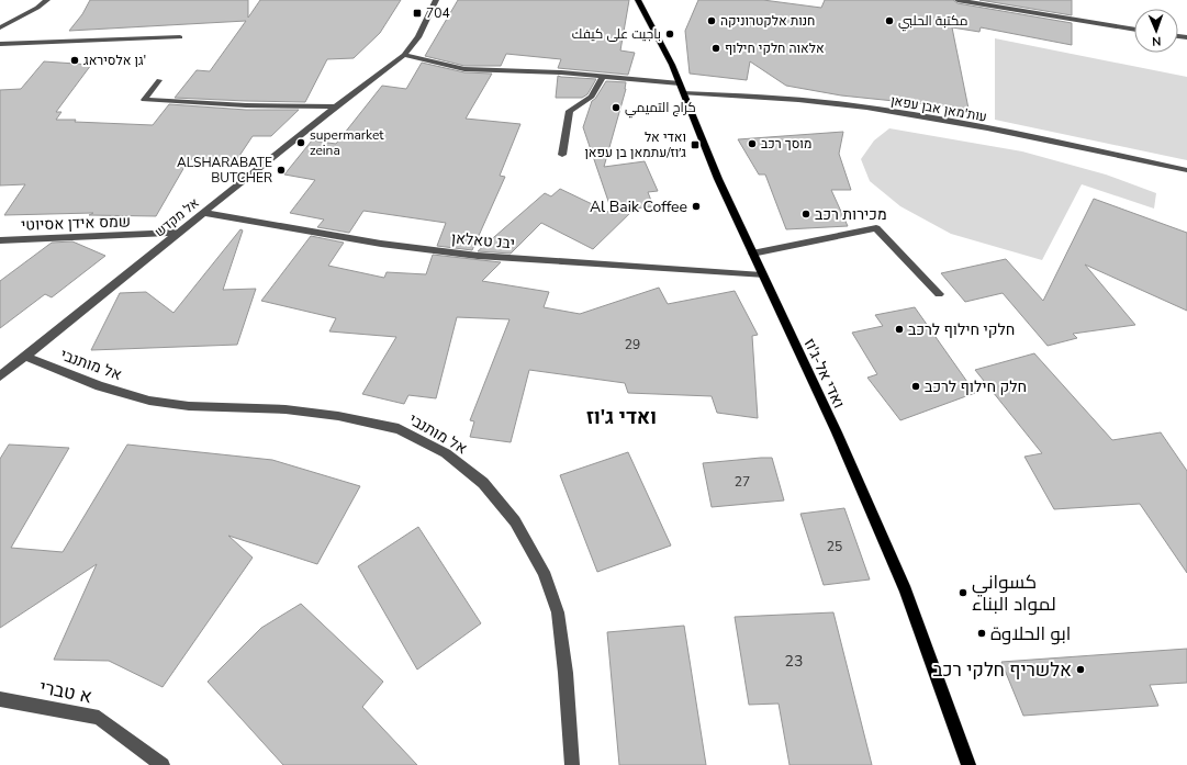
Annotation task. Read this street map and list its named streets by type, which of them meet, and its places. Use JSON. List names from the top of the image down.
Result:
{
  "streets": {
    "main road": ["ואדי אל-ג'וז"],
    "street": [
      "עות'מאן אבן עפאן",
      "אל מקדש",
      "שמס אידן אסיוטי",
      "יבנ טאלאן",
      "אל מותנבי",
      "א טברי"
    ]
  },
  "crossings": [
    ["עות'מאן אבן עפאן", "אל מקדש"],
    ["עות'מאן אבן עפאן", "ואדי אל-ג'וז"],
    ["אל מקדש", "שמס אידן אסיוטי"],
    ["אל מקדש", "יבנ טאלאן"],
    ["אל מקדש", "אל מותנבי"],
    ["יבנ טאלאן", "ואדי אל-ג'וז"]
  ],
  "districts": ["ואדי ג'וז"],
  "places": {
    "transit": ["704", "ואדי אל ג׳וז/עתמאן בן עפאן"],
    "other": [
      "חנות אלקטרוניקה",
      "مكتبة الحلبي",
      "باجيت على كيفك",
      "אלאוה חלקי חילוף",
      "גן אלסיראג'",
      "كراج التميمي",
      "supermarket zeina",
      "מוסך רכב",
      "ALSHARABATE BUTCHER",
      "Al Baik Coffee",
      "מכירות רכב",
      "חלקי חילוף לרכב",
      "חלק חילוף לרכב",
      "كسواني لمواد البناء",
      "ابو الحلاوة",
      "אלשריף חלקי רכב"
    ]
  },
  "house_numbers": [
    "29",
    "27",
    "25",
    "23"
  ],
  "north": "bottom"
}
